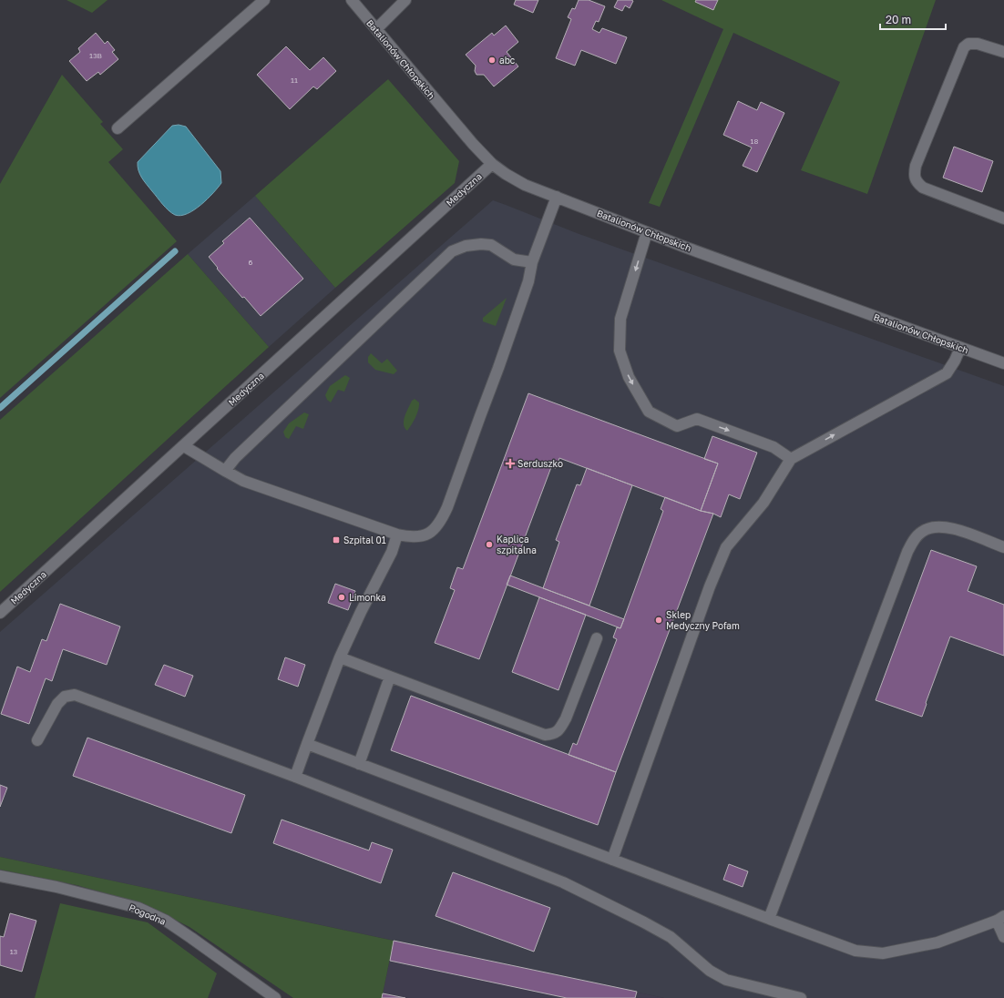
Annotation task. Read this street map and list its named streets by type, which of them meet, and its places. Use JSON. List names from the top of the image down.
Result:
{
  "streets": {
    "street": ["Batalionów Chłopskich", "Medyczna", "Pogodna"]
  },
  "crossings": [
    ["Batalionów Chłopskich", "Medyczna"]
  ],
  "places": {
    "other": [
      "abc",
      "Kaplica szpitalna",
      "Limonka",
      "Sklep Medyczny Pofam"
    ],
    "health": ["Serduszko"],
    "transit": ["Szpital 01"]
  },
  "house_numbers": [
    "13B",
    "11",
    "18",
    "6",
    "13"
  ],
  "scale_bar": "20 m"
}
